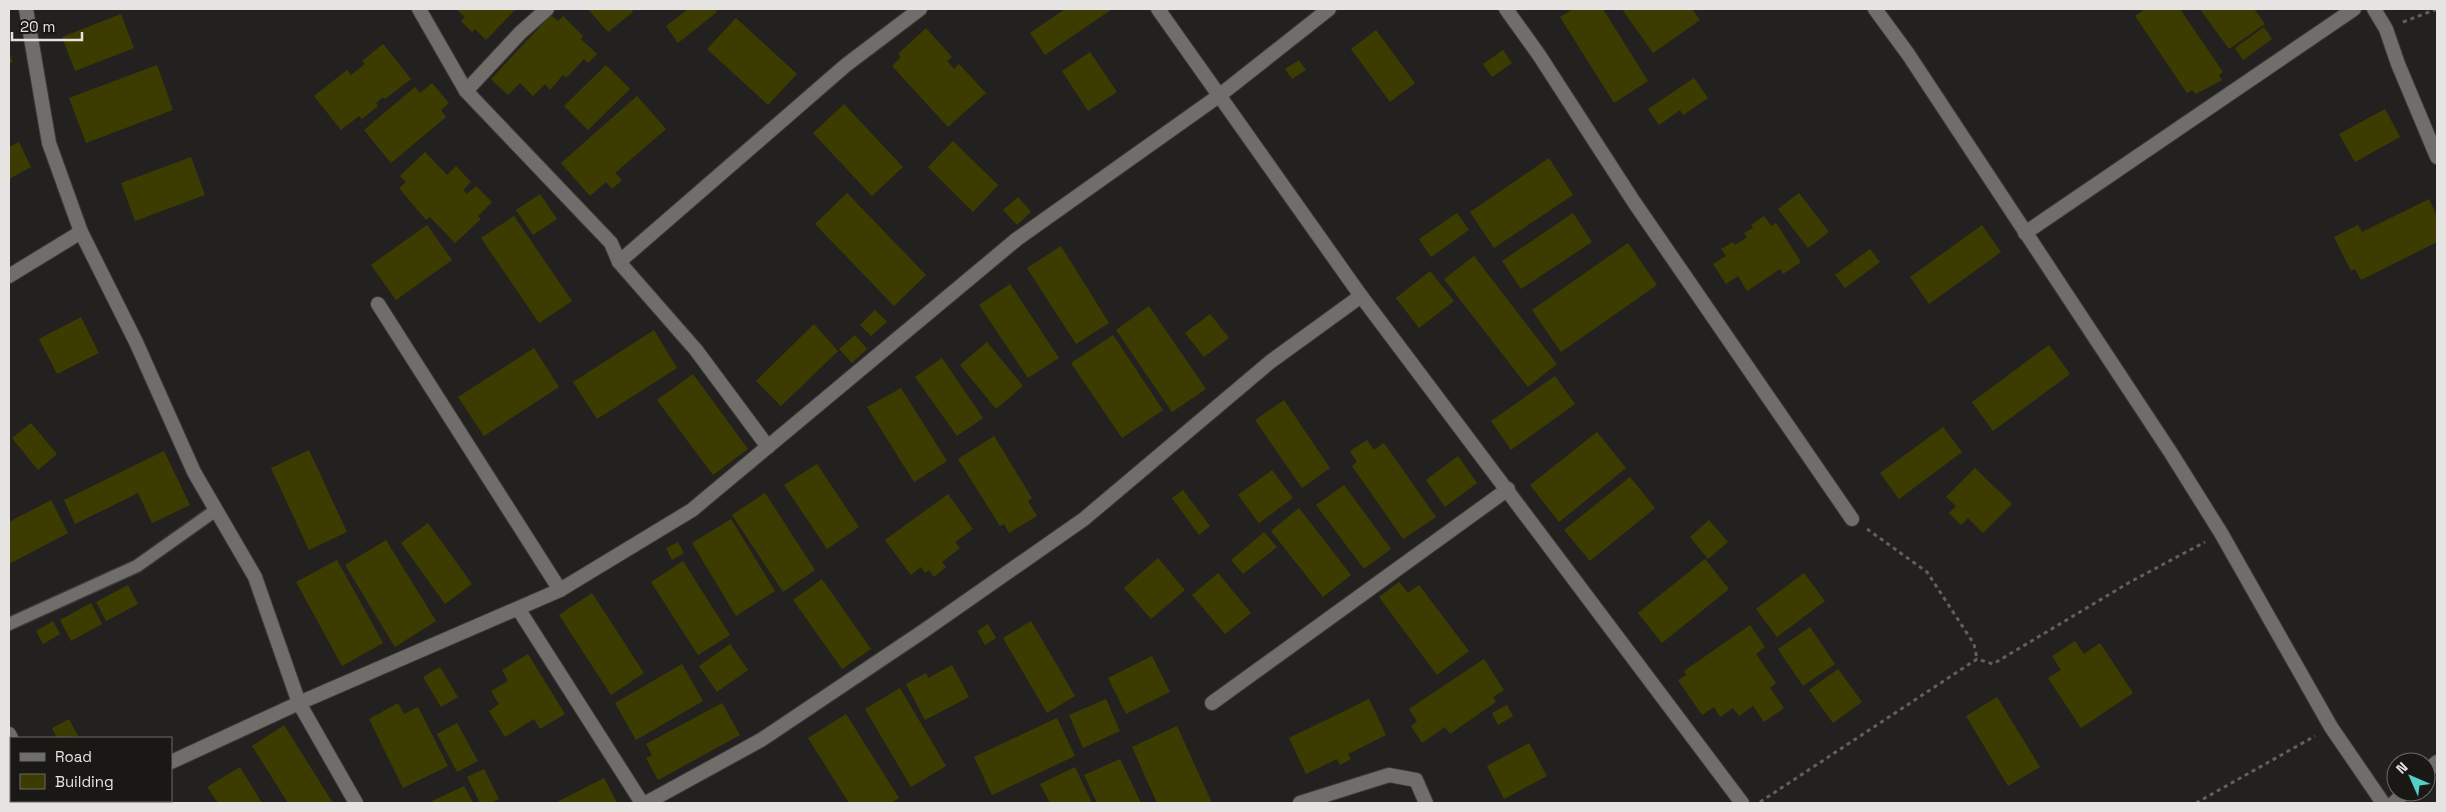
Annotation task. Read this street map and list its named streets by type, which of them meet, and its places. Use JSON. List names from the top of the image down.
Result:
{
  "legend": ["Road", "Building"],
  "scale_bar": "20 m",
  "north": "top left"
}
